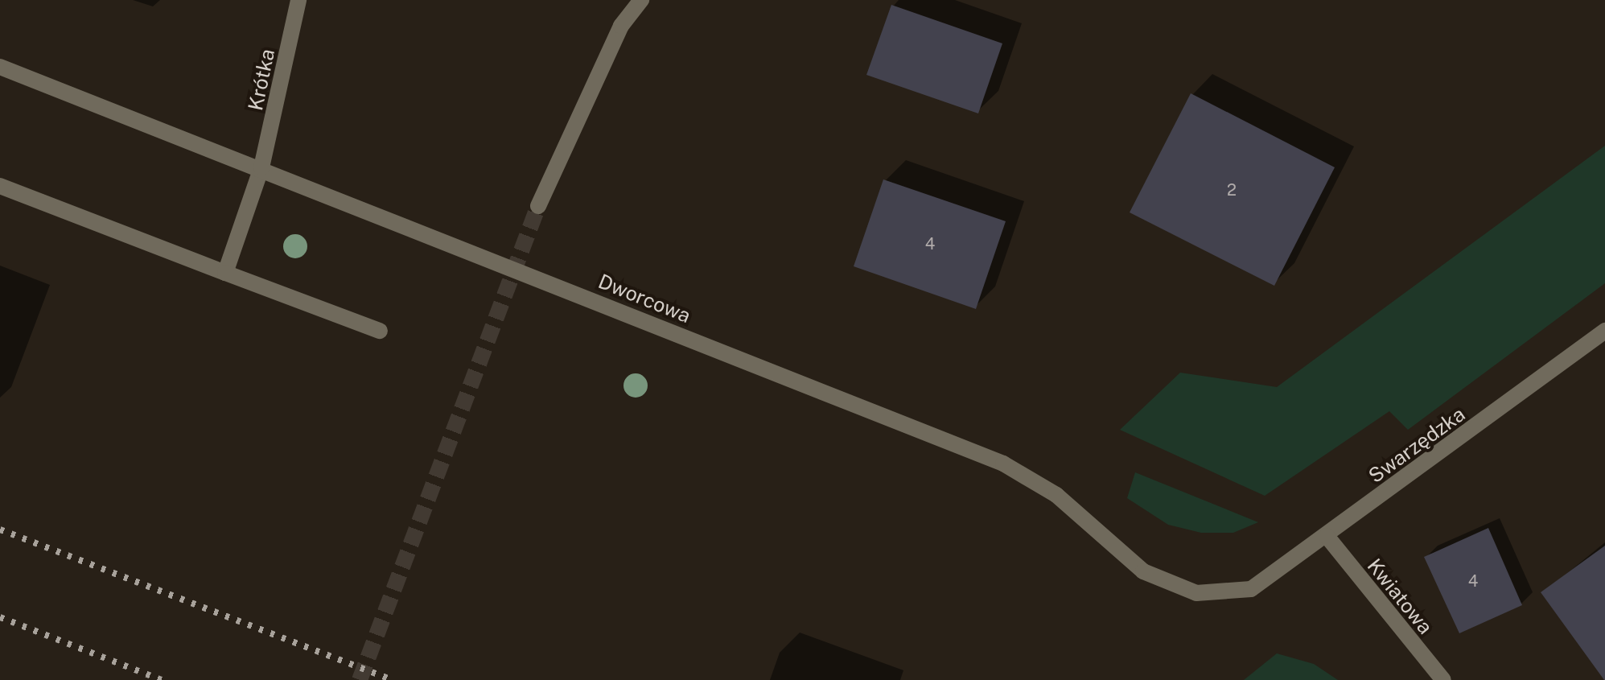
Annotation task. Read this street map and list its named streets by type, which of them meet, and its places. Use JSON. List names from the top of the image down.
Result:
{
  "streets": {
    "street": [
      "Krótka",
      "Dworcowa",
      "Swarzędzka",
      "Kwiatowa"
    ]
  },
  "crossings": [
    ["Krótka", "Dworcowa"],
    ["Dworcowa", "Swarzędzka"],
    ["Swarzędzka", "Kwiatowa"]
  ],
  "house_numbers": ["2", "4", "4"]
}
